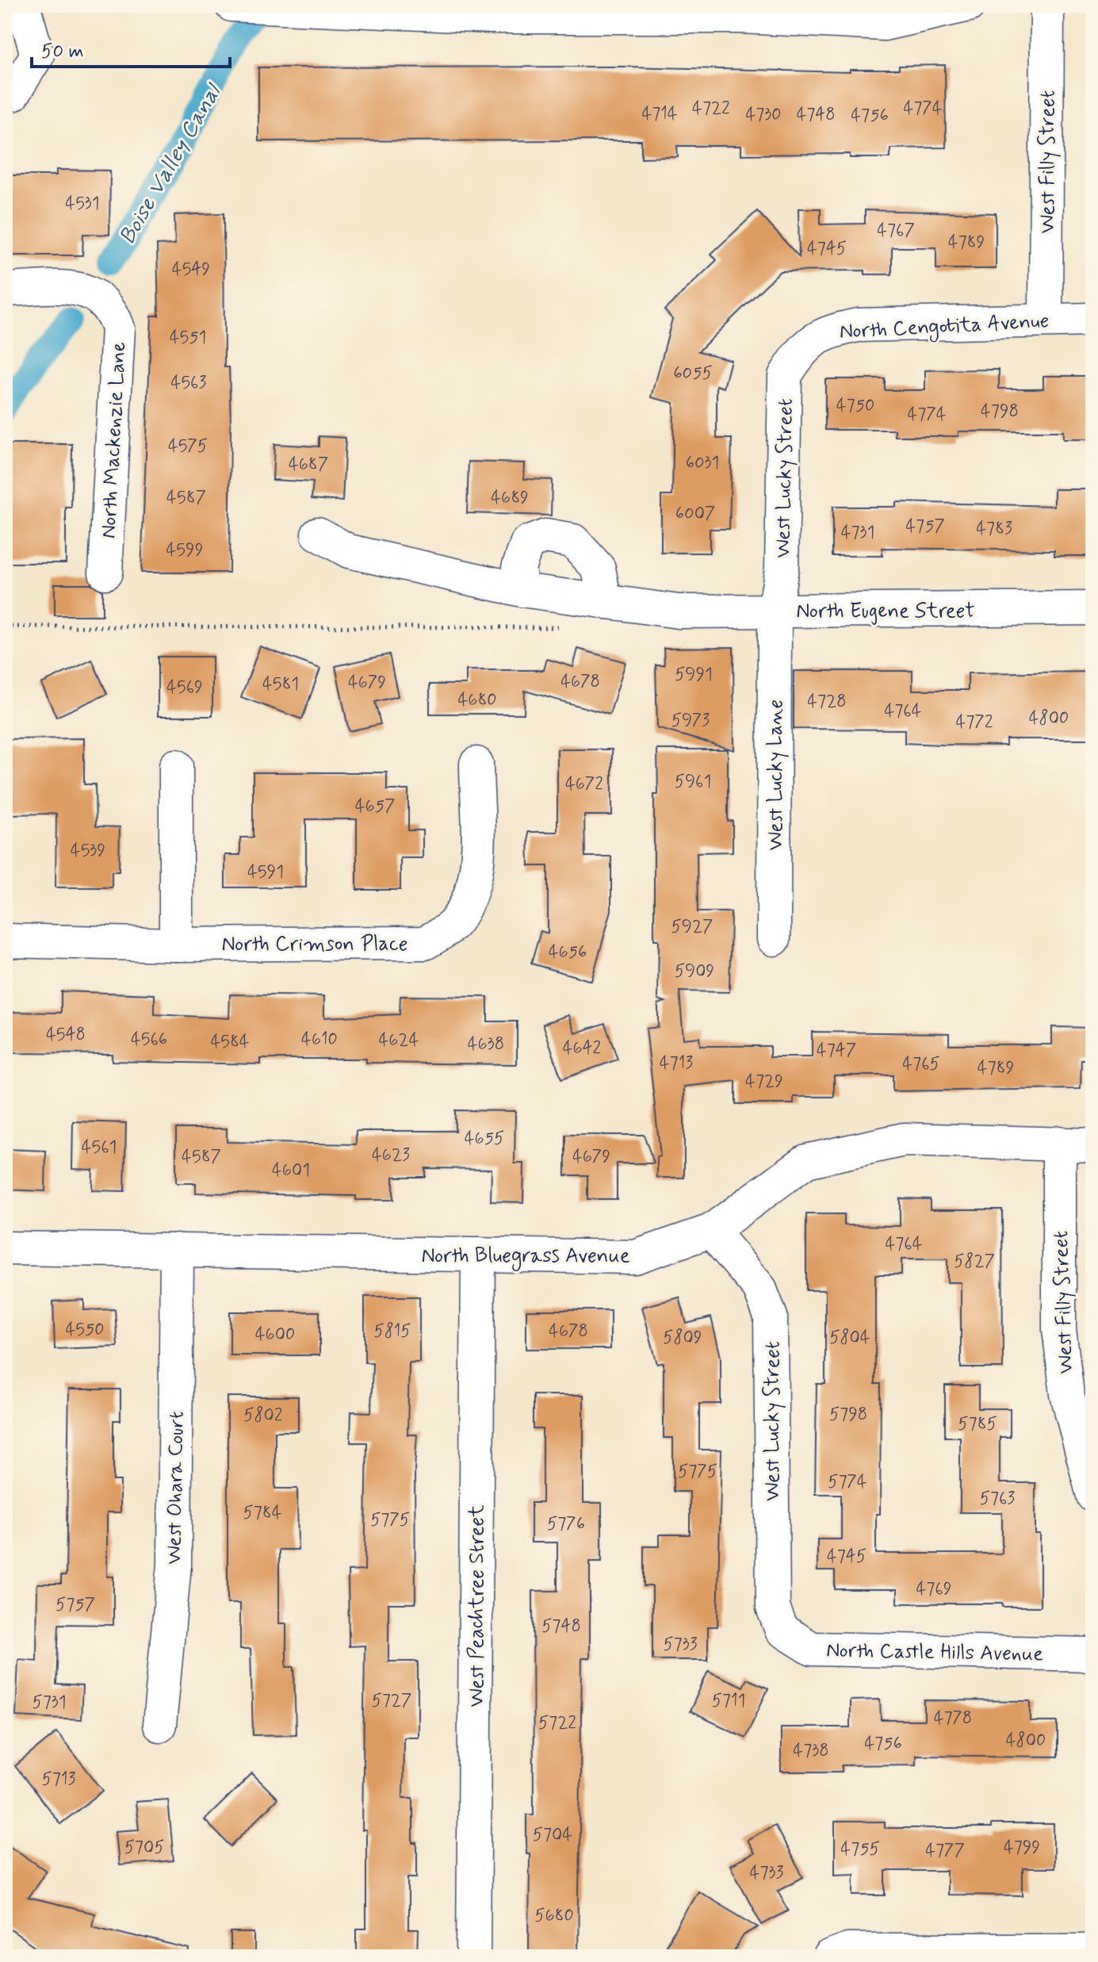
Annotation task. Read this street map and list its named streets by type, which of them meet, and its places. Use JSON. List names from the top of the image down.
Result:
{
  "streets": {
    "street": [
      "West Filly Street",
      "North Cengotita Avenue",
      "North Mackenzie Lane",
      "West Lucky Street",
      "North Eugene Street",
      "West Lucky Lane",
      "North Crimson Place",
      "North Bluegrass Avenue",
      "West Ohara Court",
      "West Peachtree Street",
      "North Castle Hills Avenue"
    ]
  },
  "crossings": [
    ["West Filly Street", "North Cengotita Avenue"],
    ["West Filly Street", "North Bluegrass Avenue"],
    ["North Cengotita Avenue", "West Lucky Street"],
    ["West Lucky Street", "North Eugene Street"],
    ["West Lucky Street", "West Lucky Lane"],
    ["West Lucky Street", "North Bluegrass Avenue"],
    ["West Lucky Street", "North Castle Hills Avenue"],
    ["North Eugene Street", "West Lucky Lane"],
    ["North Bluegrass Avenue", "West Ohara Court"],
    ["North Bluegrass Avenue", "West Peachtree Street"]
  ],
  "water": ["Boise Valley Canal"],
  "house_numbers": [
    "4722",
    "4774",
    "4714",
    "4730",
    "4748",
    "4756",
    "4531",
    "4767",
    "4789",
    "4745",
    "4549",
    "4551",
    "6055",
    "4563",
    "4750",
    "4798",
    "4774",
    "4575",
    "6031",
    "4687",
    "4587",
    "4689",
    "6007",
    "4757",
    "4783",
    "4731",
    "4599",
    "5991",
    "4678",
    "4679",
    "4581",
    "4569",
    "4680",
    "4728",
    "4764",
    "4800",
    "5973",
    "4772",
    "5961",
    "4672",
    "4657",
    "4539",
    "4591",
    "5927",
    "4656",
    "5909",
    "4548",
    "4566",
    "4610",
    "4624",
    "4584",
    "4638",
    "4642",
    "4747",
    "4713",
    "4765",
    "4789",
    "4729",
    "4655",
    "4561",
    "4623",
    "4587",
    "4679",
    "4601",
    "4764",
    "5827",
    "4550",
    "5815",
    "4678",
    "4600",
    "5809",
    "5804",
    "5798",
    "5802",
    "5785",
    "5775",
    "5774",
    "5763",
    "5784",
    "5775",
    "5776",
    "4745",
    "4769",
    "5757",
    "5748",
    "5733",
    "5727",
    "5711",
    "5731",
    "4778",
    "5722",
    "4800",
    "4756",
    "4738",
    "5713",
    "5704",
    "5705",
    "4799",
    "4755",
    "4777",
    "4733",
    "5680"
  ],
  "scale_bar": "50 m"
}
